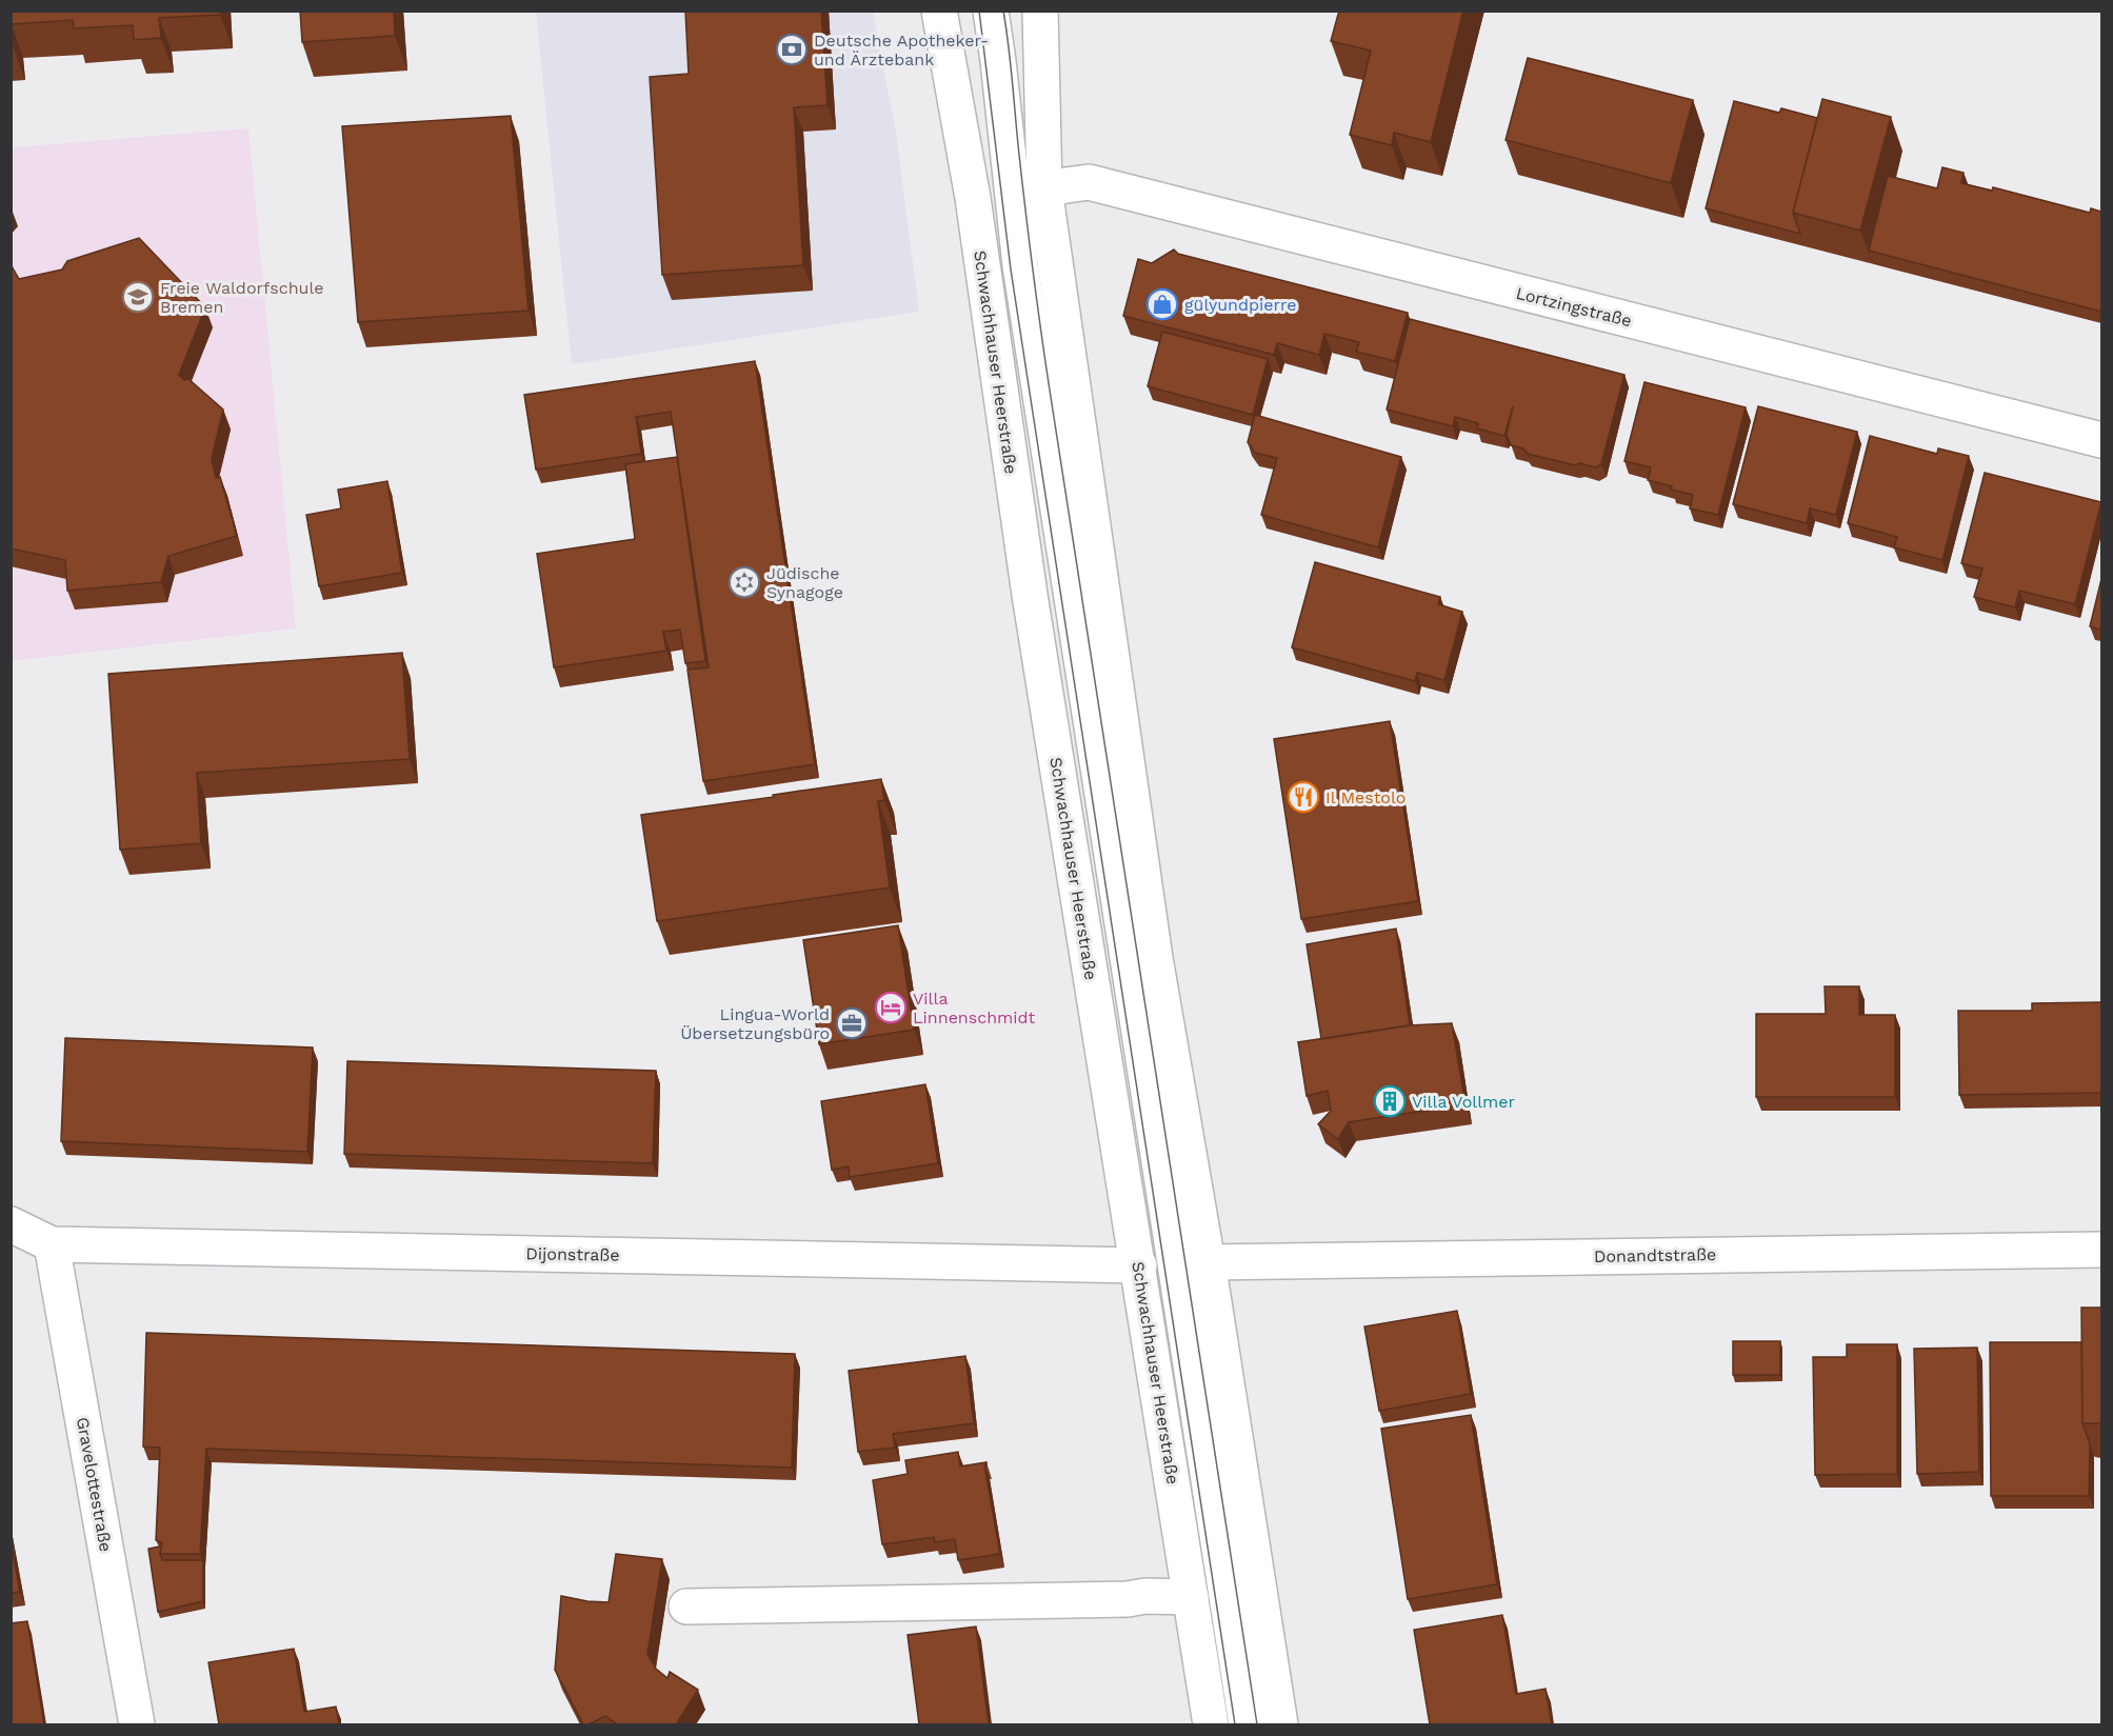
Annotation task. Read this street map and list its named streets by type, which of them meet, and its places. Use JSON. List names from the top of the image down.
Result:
{
  "streets": {
    "street": [
      "Lortzingstraße",
      "Schwachhauser Heerstraße",
      "Dijonstraße",
      "Donandtstraße",
      "Gravelottestraße"
    ]
  },
  "crossings": [
    ["Schwachhauser Heerstraße", "Dijonstraße"],
    ["Dijonstraße", "Gravelottestraße"]
  ],
  "places": {
    "bank": ["Deutsche Apotheker- und Ärztebank"],
    "school or university": ["Freie Waldorfschule Bremen"],
    "shop": ["gülyundpierre"],
    "synagogue": ["Jüdische Synagoge"],
    "restaurant": ["Il Mestolo"],
    "hotel": ["Villa Linnenschmidt"],
    "office": ["Lingua-World Übersetzungsbüro"],
    "building": ["Villa Vollmer"]
  }
}
